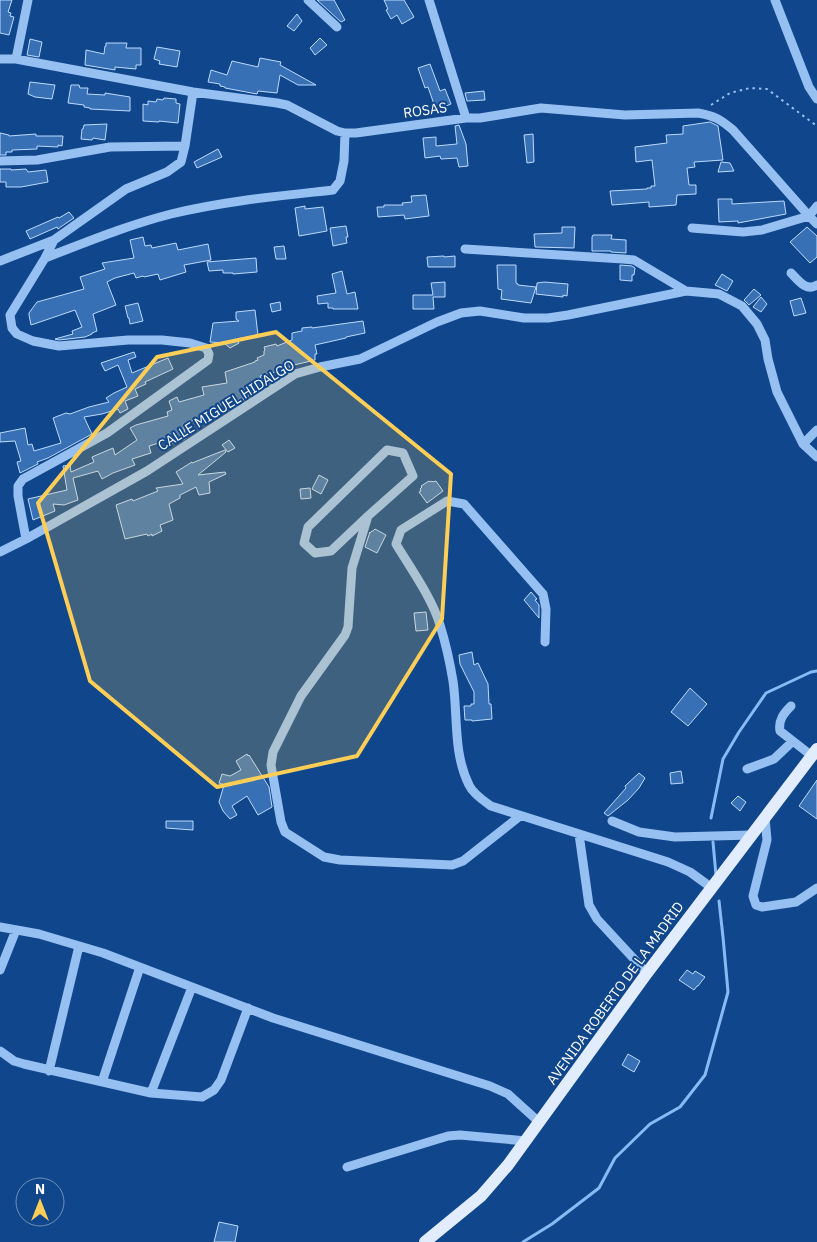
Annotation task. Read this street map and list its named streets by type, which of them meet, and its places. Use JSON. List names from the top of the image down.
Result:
{
  "streets": {
    "main road": ["AVENIDA ROBERTO DE LA MADRID"],
    "street": ["ROSAS", "CALLE MIGUEL HIDALGO"]
  },
  "north": "top"
}
